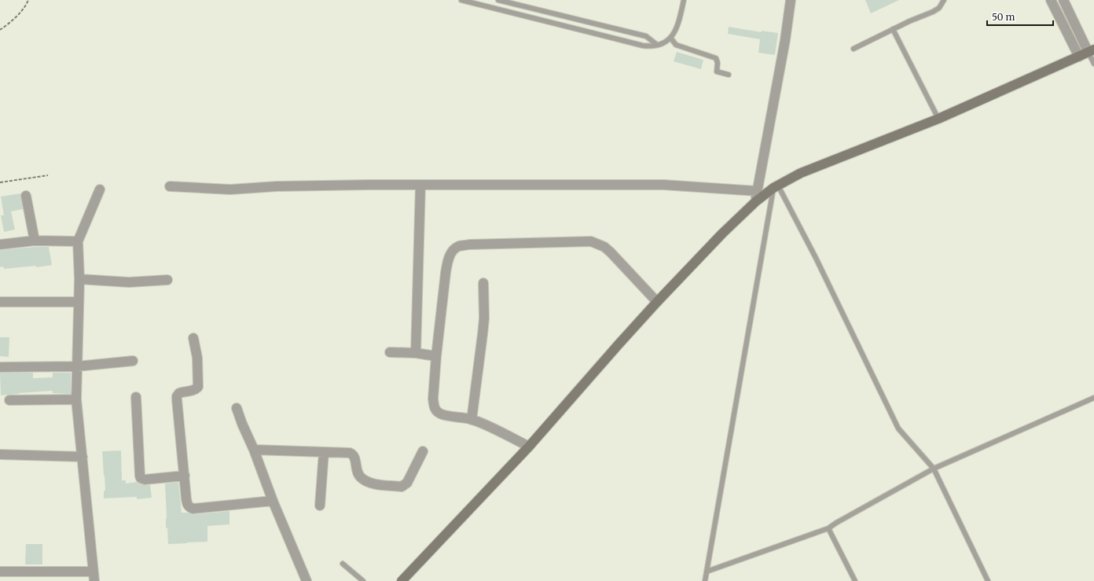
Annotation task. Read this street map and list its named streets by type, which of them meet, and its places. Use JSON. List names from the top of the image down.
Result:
{
  "scale_bar": "50 m"
}
